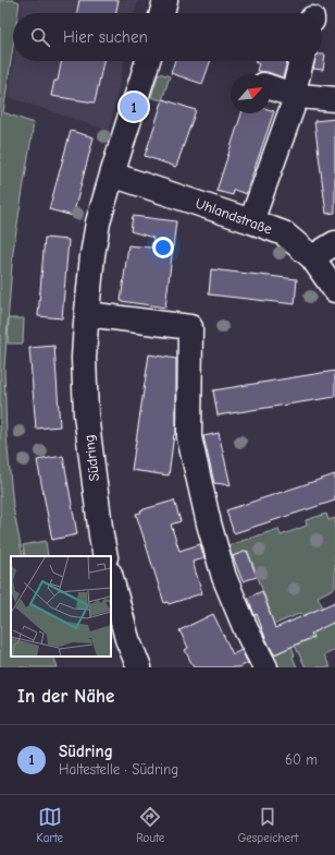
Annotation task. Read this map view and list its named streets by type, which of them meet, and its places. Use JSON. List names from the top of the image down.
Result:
{
  "streets": {
    "street": ["Uhlandstraße", "Südring"]
  },
  "crossings": [
    ["Uhlandstraße", "Südring"]
  ],
  "north": "top right",
  "page": {
    "search": "Hier suchen",
    "pins": "1",
    "heading": "In der Nähe",
    "list": [
      {
        "mark": "1",
        "name": "Südring",
        "note": "Haltestelle · Südring",
        "value": "60 m"
      }
    ],
    "nav": ["Karte", "Route", "Gespeichert"]
  }
}
